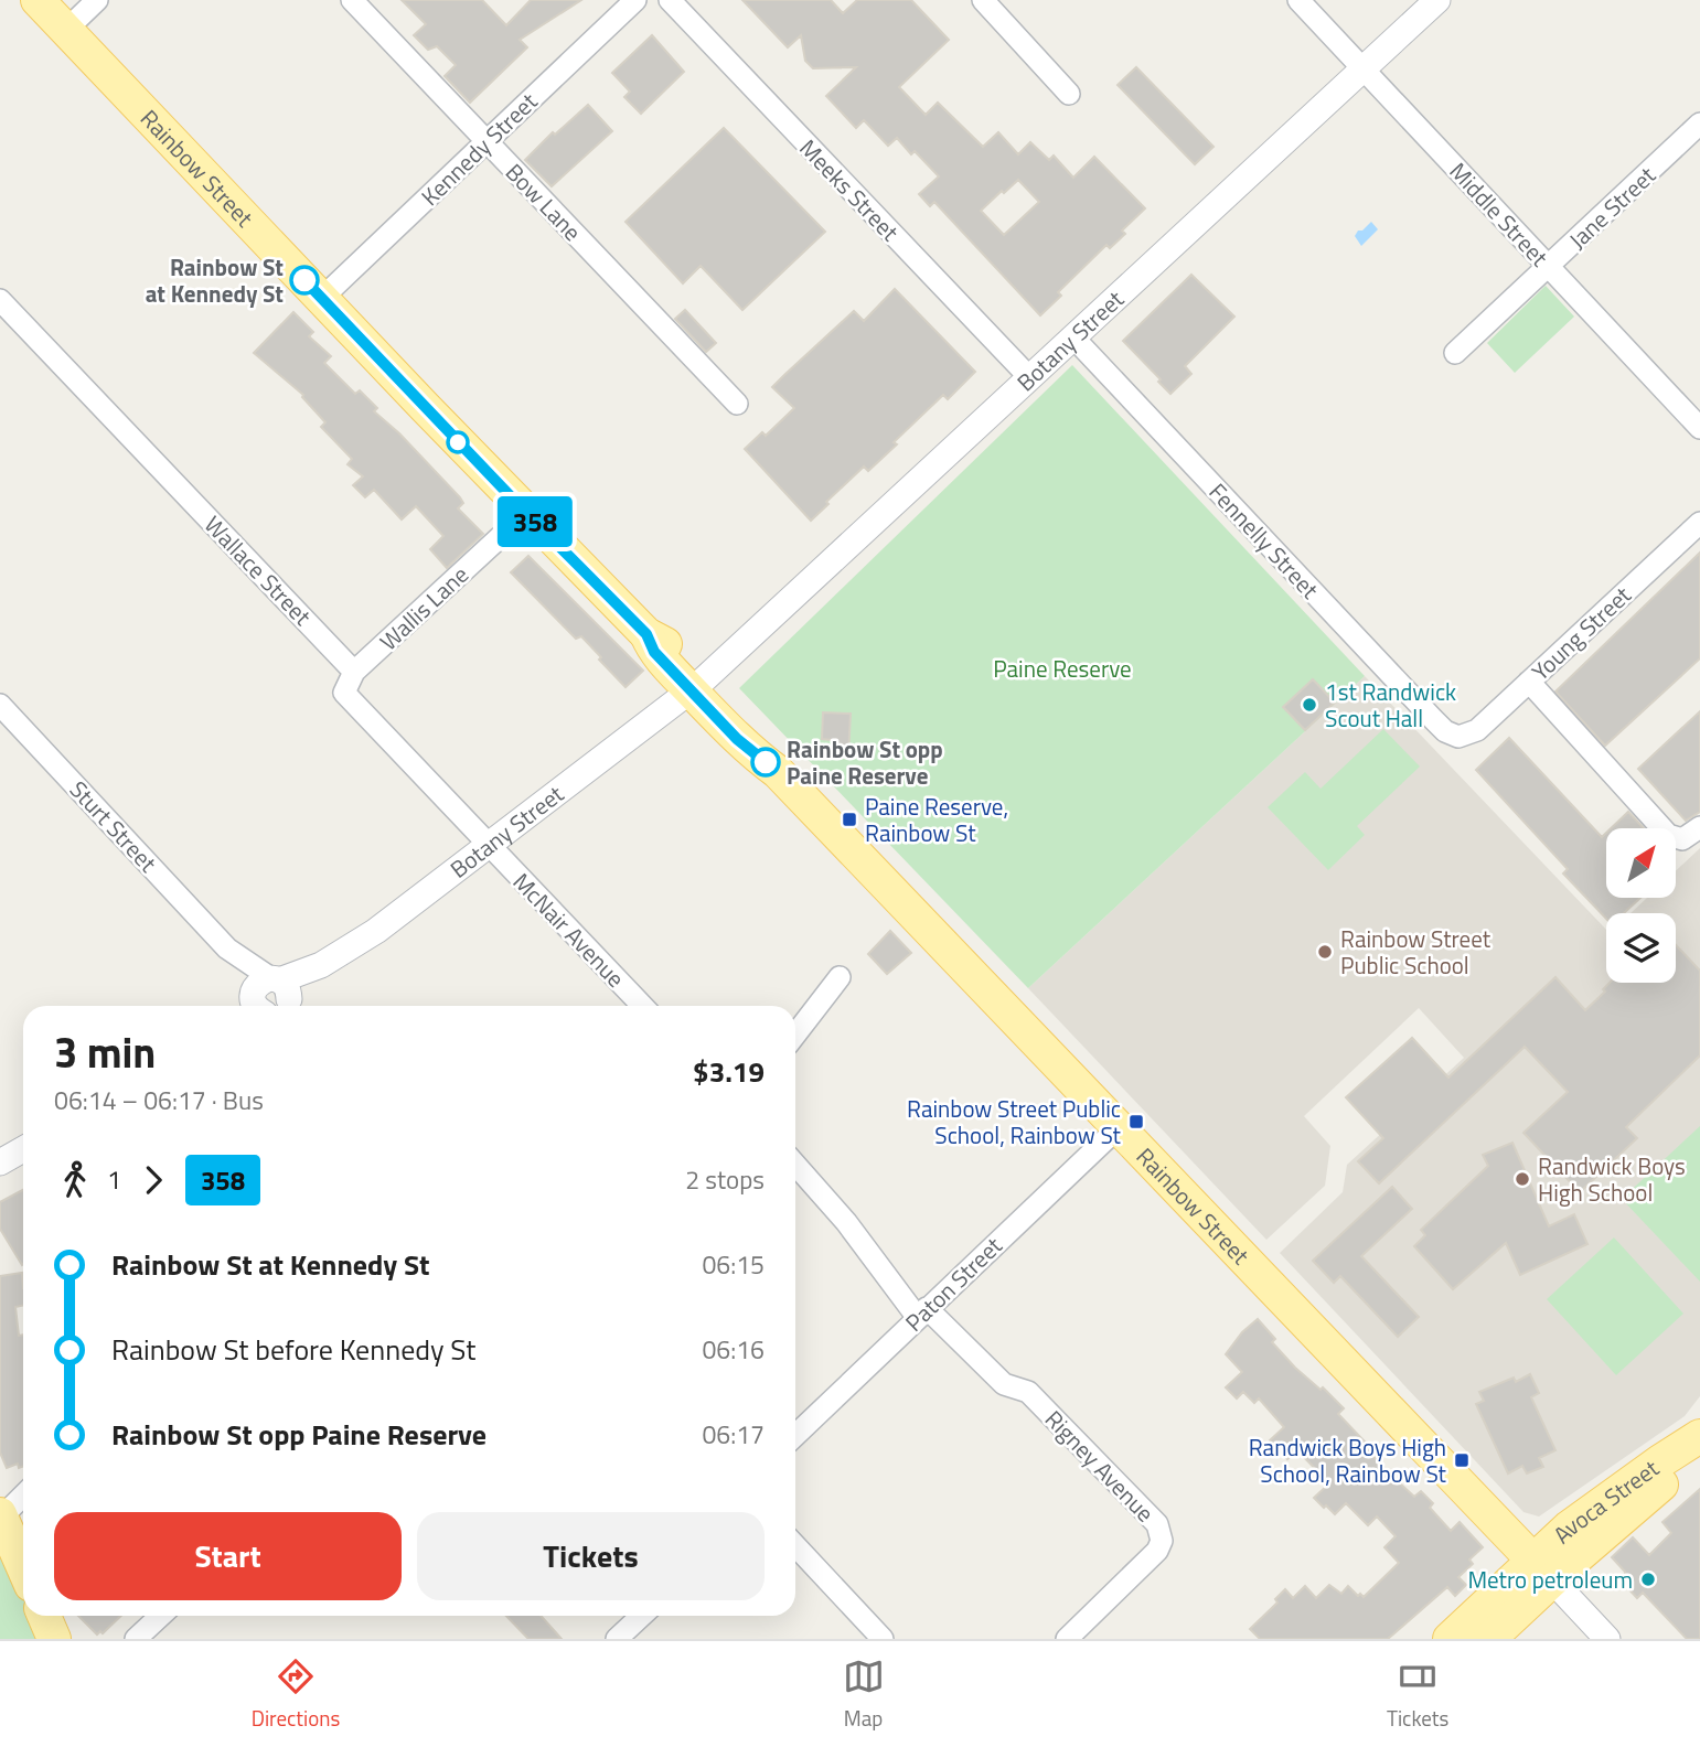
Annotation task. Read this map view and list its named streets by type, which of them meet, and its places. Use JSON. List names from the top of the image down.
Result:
{
  "streets": {
    "main road": ["Rainbow Street", "Avoca Street"],
    "street": [
      "Kennedy Street",
      "Meeks Street",
      "Bow Lane",
      "Jane Street",
      "Middle Street",
      "Botany Street",
      "Fennelly Street",
      "Wallace Street",
      "Wallis Lane",
      "Young Street",
      "Sturt Street",
      "McNair Avenue",
      "Paton Street",
      "Rigney Avenue"
    ]
  },
  "crossings": [
    ["Kennedy Street", "Rainbow Street"],
    ["Kennedy Street", "Bow Lane"],
    ["Rainbow Street", "Botany Street"],
    ["Rainbow Street", "Wallis Lane"],
    ["Rainbow Street", "Paton Street"],
    ["Rainbow Street", "Avoca Street"],
    ["Meeks Street", "Botany Street"],
    ["Jane Street", "Middle Street"],
    ["Middle Street", "Botany Street"],
    ["Botany Street", "Fennelly Street"],
    ["Botany Street", "Sturt Street"],
    ["Botany Street", "McNair Avenue"],
    ["Fennelly Street", "Young Street"],
    ["Wallace Street", "Wallis Lane"],
    ["Paton Street", "Rigney Avenue"]
  ],
  "parks": ["Paine Reserve"],
  "places": {
    "other": [
      "Rainbow St at Kennedy St",
      "1st Randwick Scout Hall",
      "Rainbow St opp Paine Reserve",
      "Rainbow Street Public School",
      "Randwick Boys High School",
      "Metro petroleum"
    ],
    "transit": ["Paine Reserve, Rainbow St", "Rainbow Street Public School, Rainbow St", "Randwick Boys High School, Rainbow St"]
  },
  "lines": ["bus line 358"],
  "north": "top right",
  "page": {
    "on_map": "358",
    "heading": ["3 min", "06:14 – 06:17 · Bus", "$3.19"],
    "legs": ["1", "358", "2 stops"],
    "list": [
      {
        "name": "Rainbow St at Kennedy St",
        "value": "06:15"
      },
      {
        "name": "Rainbow St before Kennedy St",
        "value": "06:16"
      },
      {
        "name": "Rainbow St opp Paine Reserve",
        "value": "06:17"
      }
    ],
    "buttons": ["Start", "Tickets"],
    "tabs": ["Directions", "Map", "Tickets"]
  }
}
